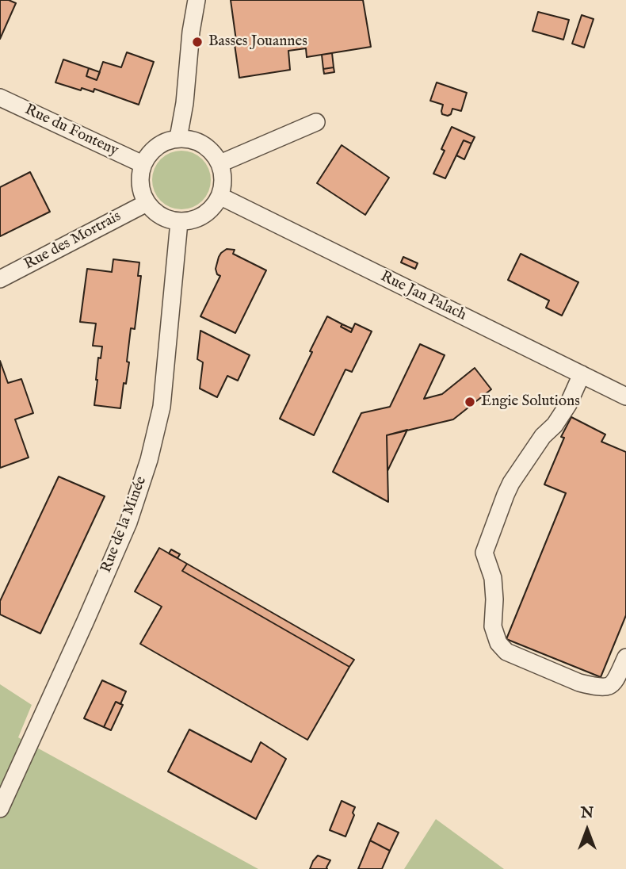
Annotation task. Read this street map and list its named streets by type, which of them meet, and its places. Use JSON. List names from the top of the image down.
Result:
{
  "streets": {
    "street": [
      "Rue du Fonteny",
      "Rue des Mortrais",
      "Rue Jan Palach",
      "Rue de la Minée"
    ]
  },
  "crossings": [
    ["Rue du Fonteny", "Rue des Mortrais"],
    ["Rue du Fonteny", "Rue Jan Palach"],
    ["Rue du Fonteny", "Rue de la Minée"],
    ["Rue des Mortrais", "Rue Jan Palach"],
    ["Rue des Mortrais", "Rue de la Minée"],
    ["Rue Jan Palach", "Rue de la Minée"]
  ],
  "places": ["Basses Jouannes", "Engie Solutions"],
  "north": "top"
}
